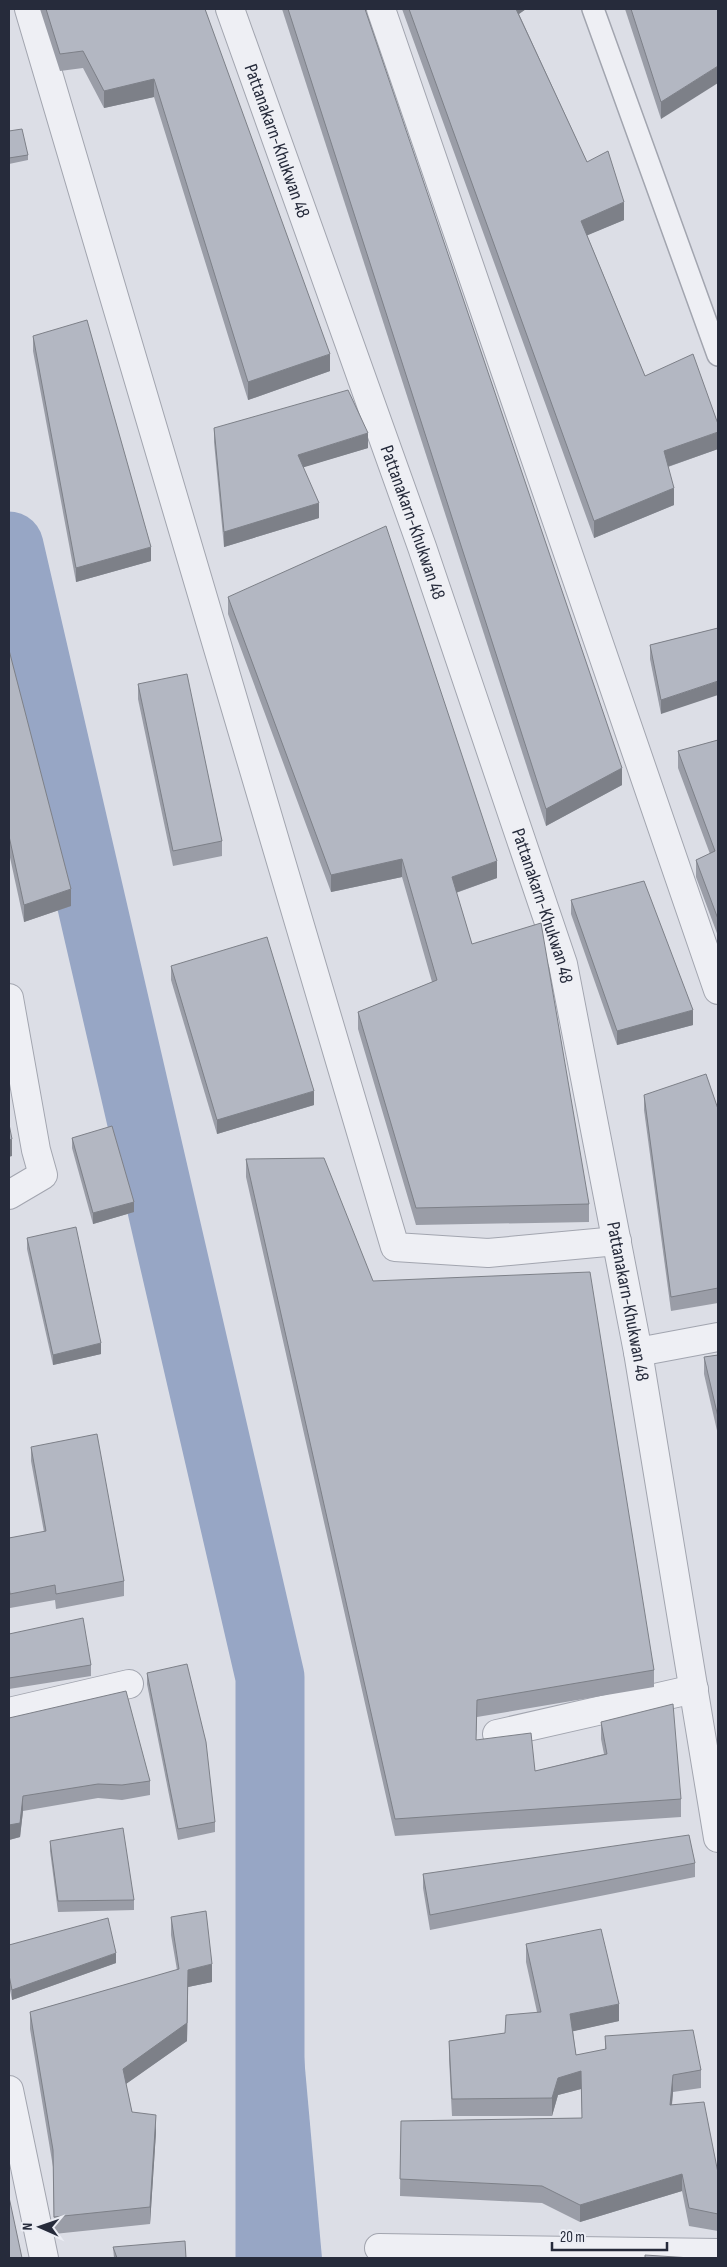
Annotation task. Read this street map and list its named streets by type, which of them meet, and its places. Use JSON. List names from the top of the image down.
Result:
{
  "streets": {
    "street": ["Pattanakarn-Khukwan 48"]
  },
  "scale_bar": "20 m",
  "north": "left"
}
